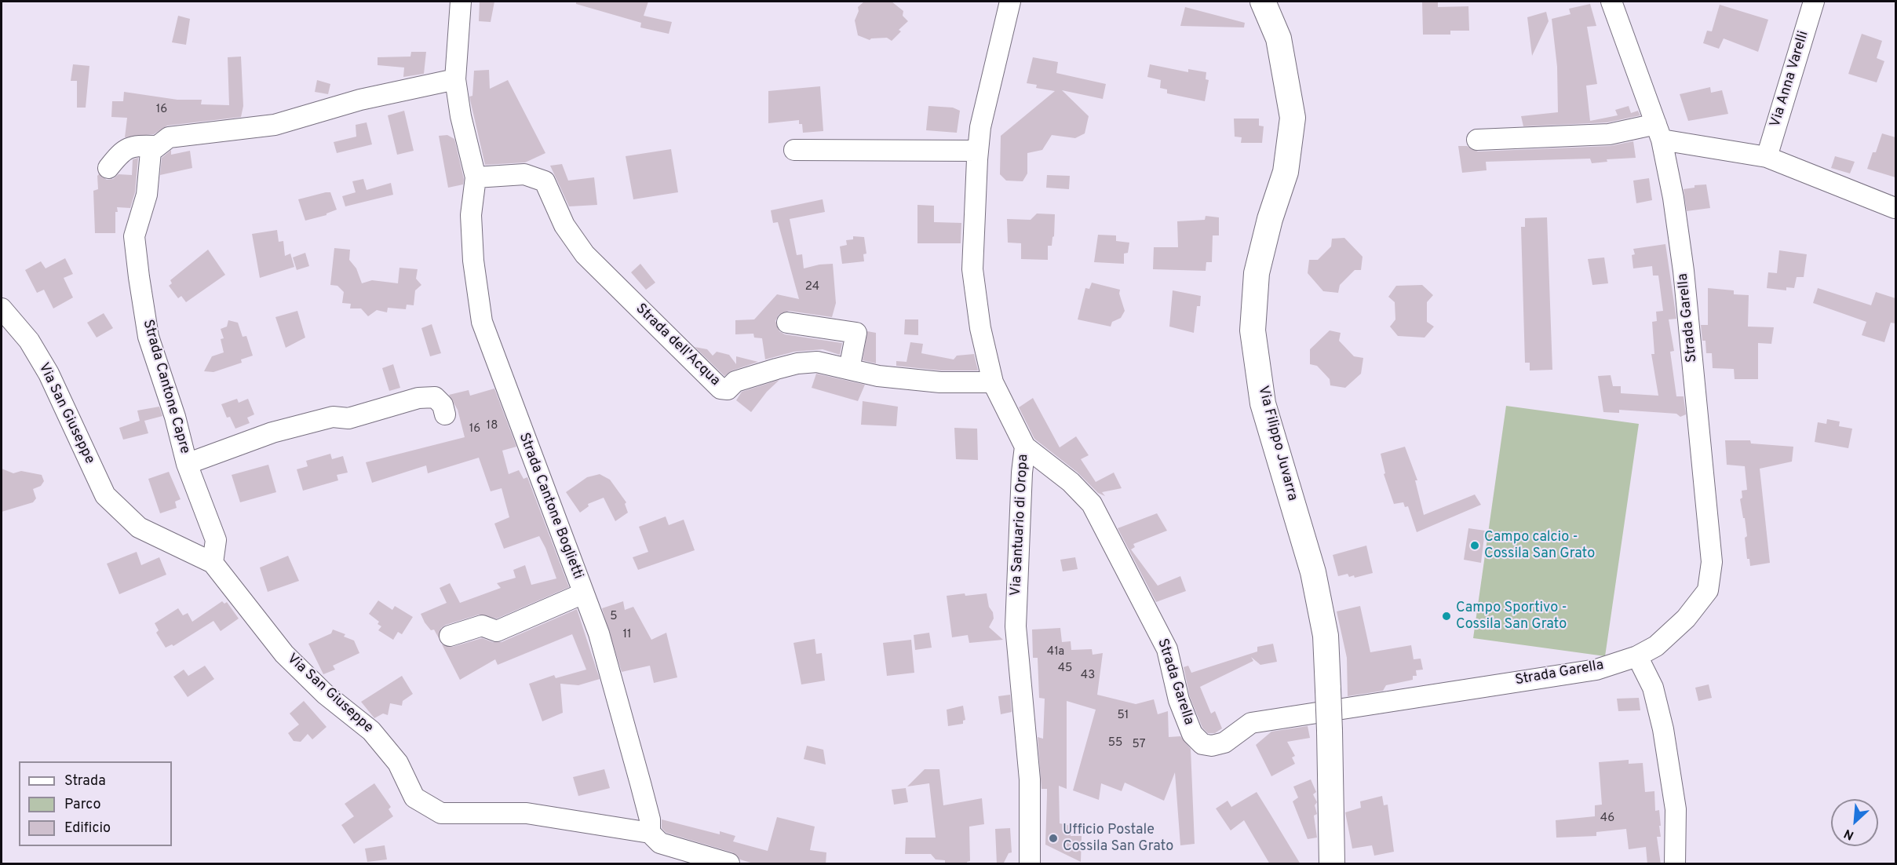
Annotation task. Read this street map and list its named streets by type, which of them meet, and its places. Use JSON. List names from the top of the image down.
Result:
{
  "streets": {
    "main road": ["Via Filippo Juvarra"],
    "street": [
      "Via Anna Varelli",
      "Strada Garella",
      "Strada dell'Acqua",
      "Strada Cantone Capre",
      "Via San Giuseppe",
      "Strada Cantone Boglietti",
      "Via Santuario di Oropa"
    ]
  },
  "crossings": [
    ["Strada Garella", "Via Santuario di Oropa"],
    ["Strada dell'Acqua", "Strada Cantone Boglietti"],
    ["Strada dell'Acqua", "Via Santuario di Oropa"],
    ["Strada Cantone Capre", "Via San Giuseppe"],
    ["Via San Giuseppe", "Strada Cantone Boglietti"]
  ],
  "places": ["Campo calcio - Cossila San Grato", "Campo Sportivo - Cossila San Grato", "Ufficio Postale Cossila San Grato"],
  "house_numbers": [
    "16",
    "24",
    "18",
    "16",
    "5",
    "11",
    "41a",
    "45",
    "43",
    "51",
    "55",
    "57",
    "46"
  ],
  "legend": ["Strada", "Parco", "Edificio"],
  "north": "bottom left"
}
